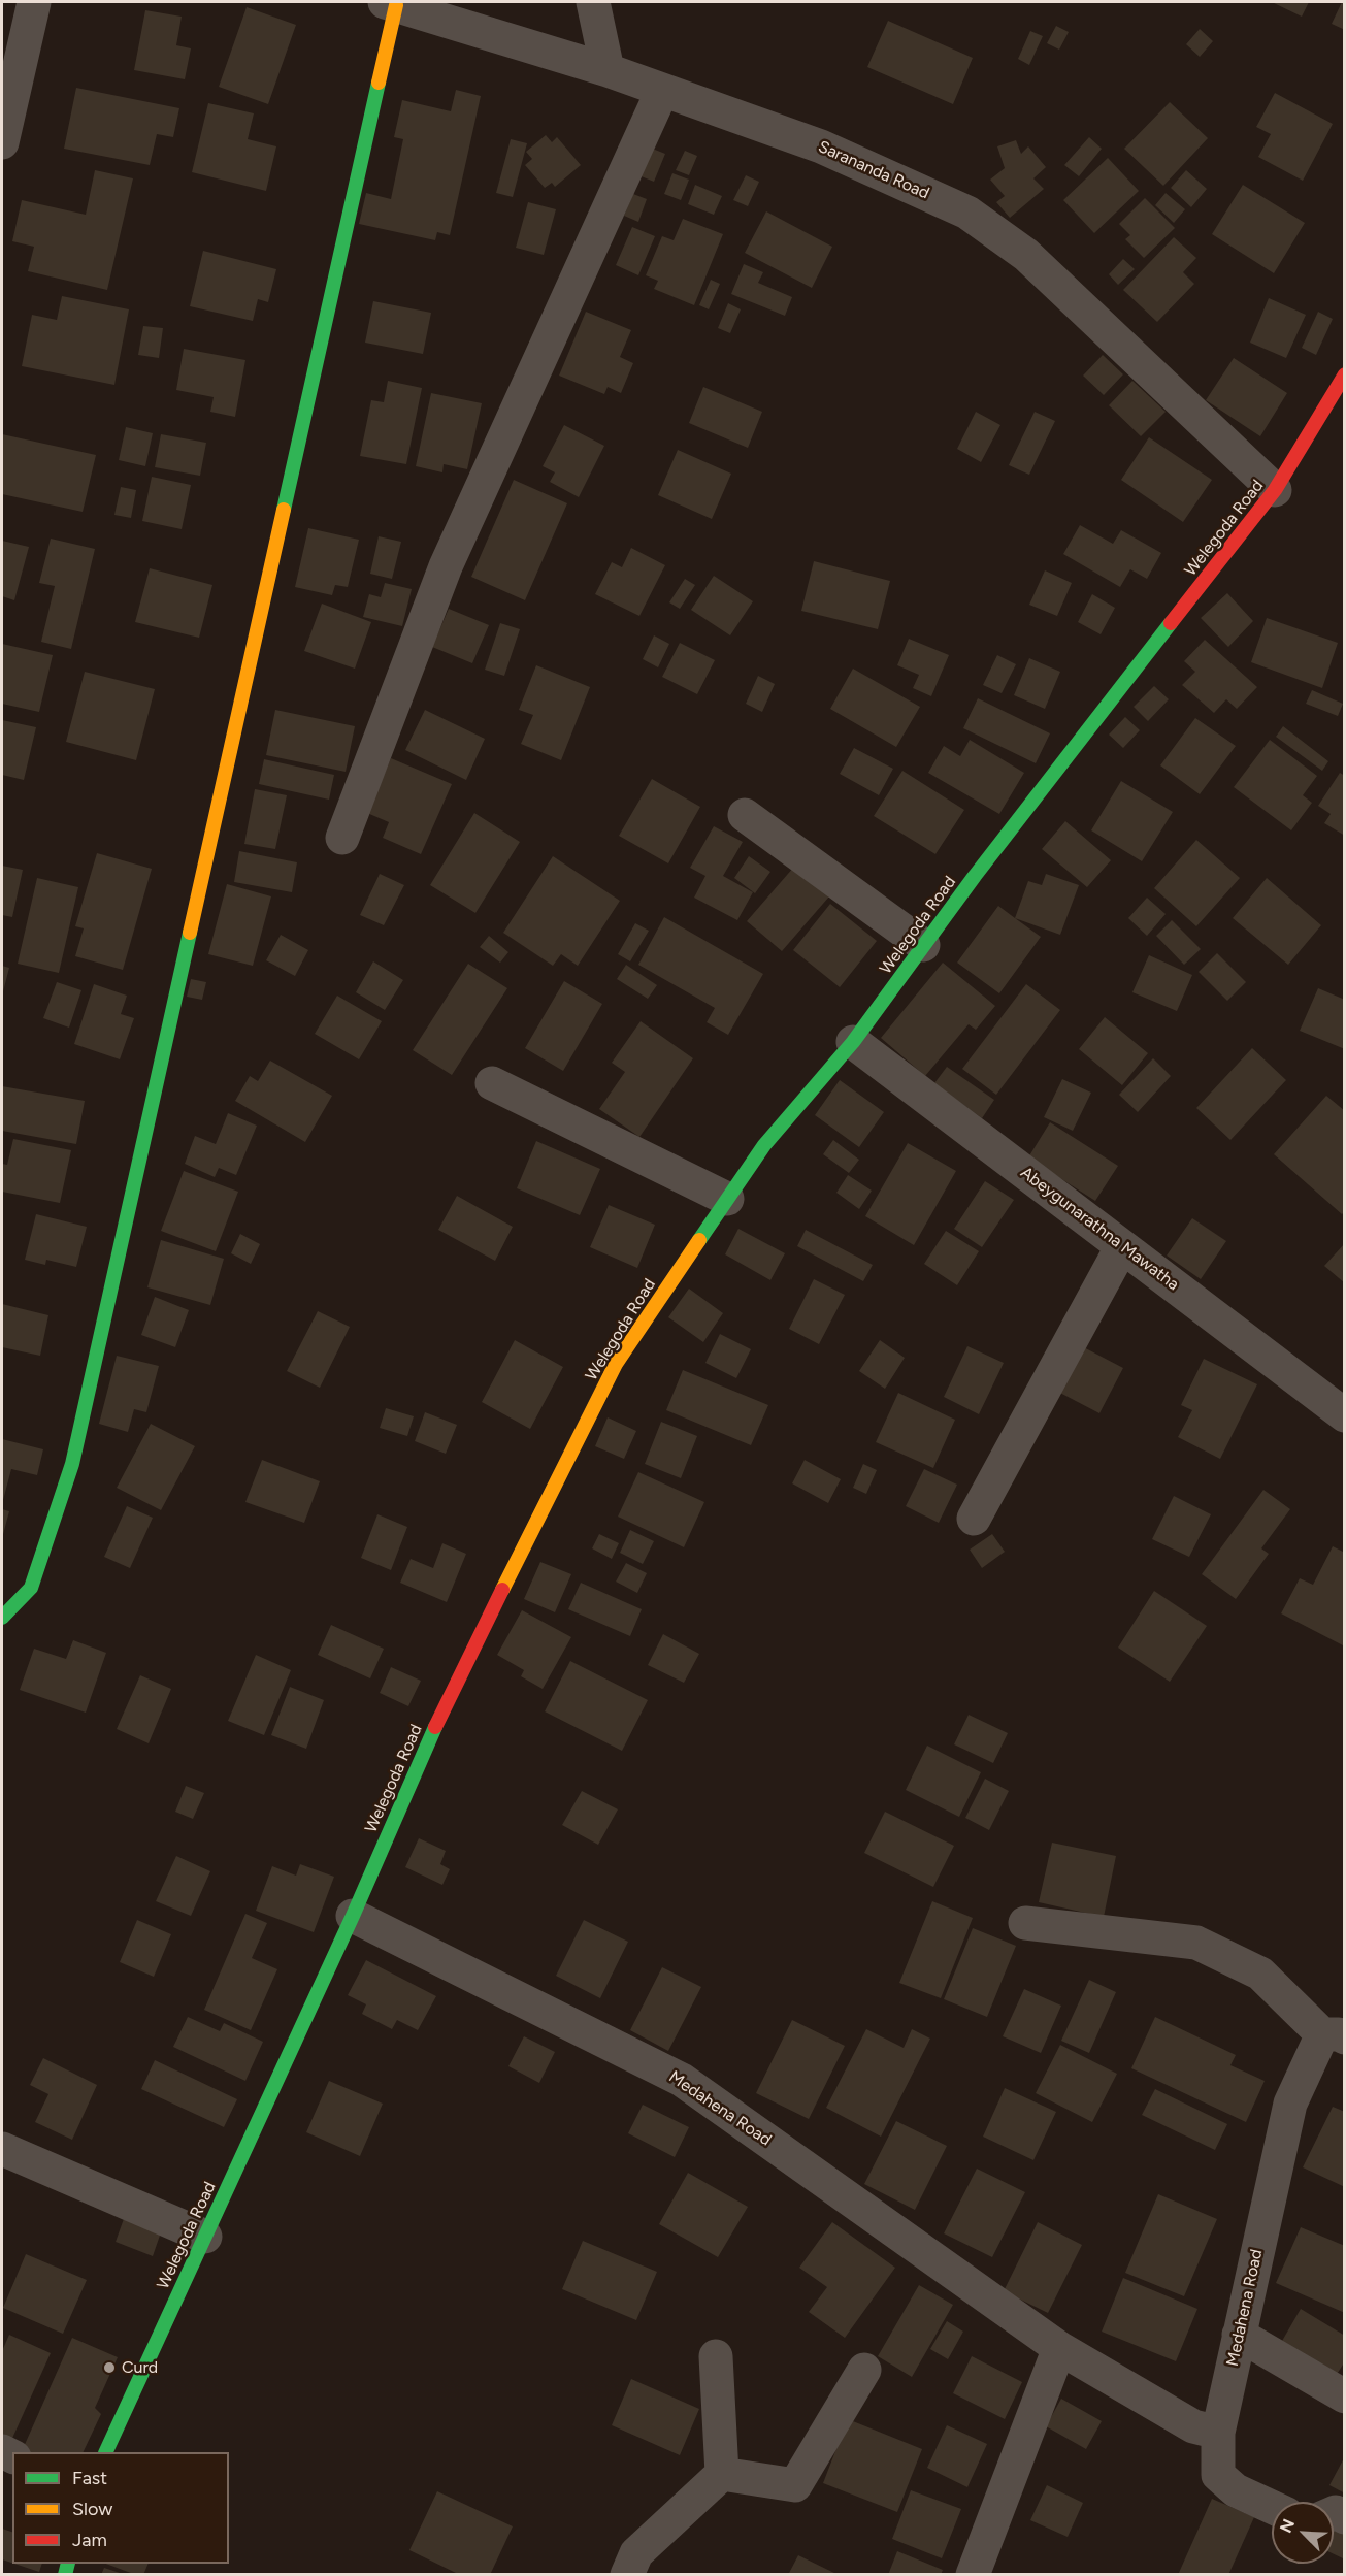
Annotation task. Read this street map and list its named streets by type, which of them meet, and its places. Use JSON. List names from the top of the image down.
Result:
{
  "streets": {
    "street": [
      "Sarananda Road",
      "Welegoda Road",
      "Abeygunarathna Mawatha",
      "Medahena Road"
    ]
  },
  "crossings": [
    ["Sarananda Road", "Welegoda Road"],
    ["Welegoda Road", "Abeygunarathna Mawatha"],
    ["Welegoda Road", "Medahena Road"]
  ],
  "places": ["Curd"],
  "legend": ["Fast", "Slow", "Jam"],
  "north": "top left"
}
